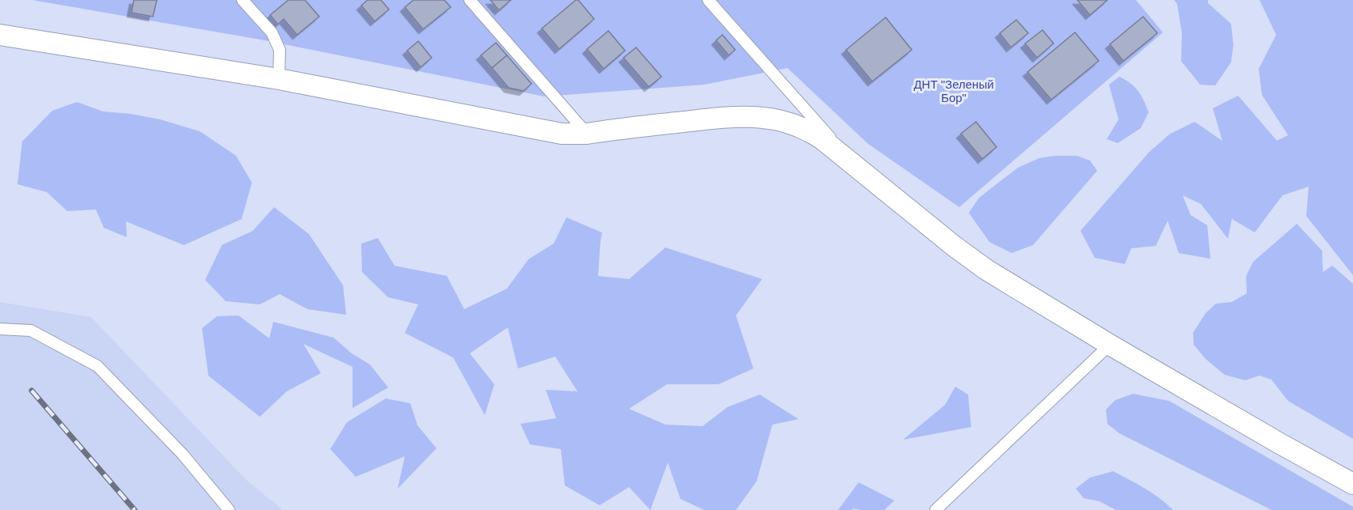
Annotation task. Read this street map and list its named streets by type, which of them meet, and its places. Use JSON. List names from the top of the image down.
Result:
{
  "parks": ["ДНТ \"Зеленый Бор\""]
}
